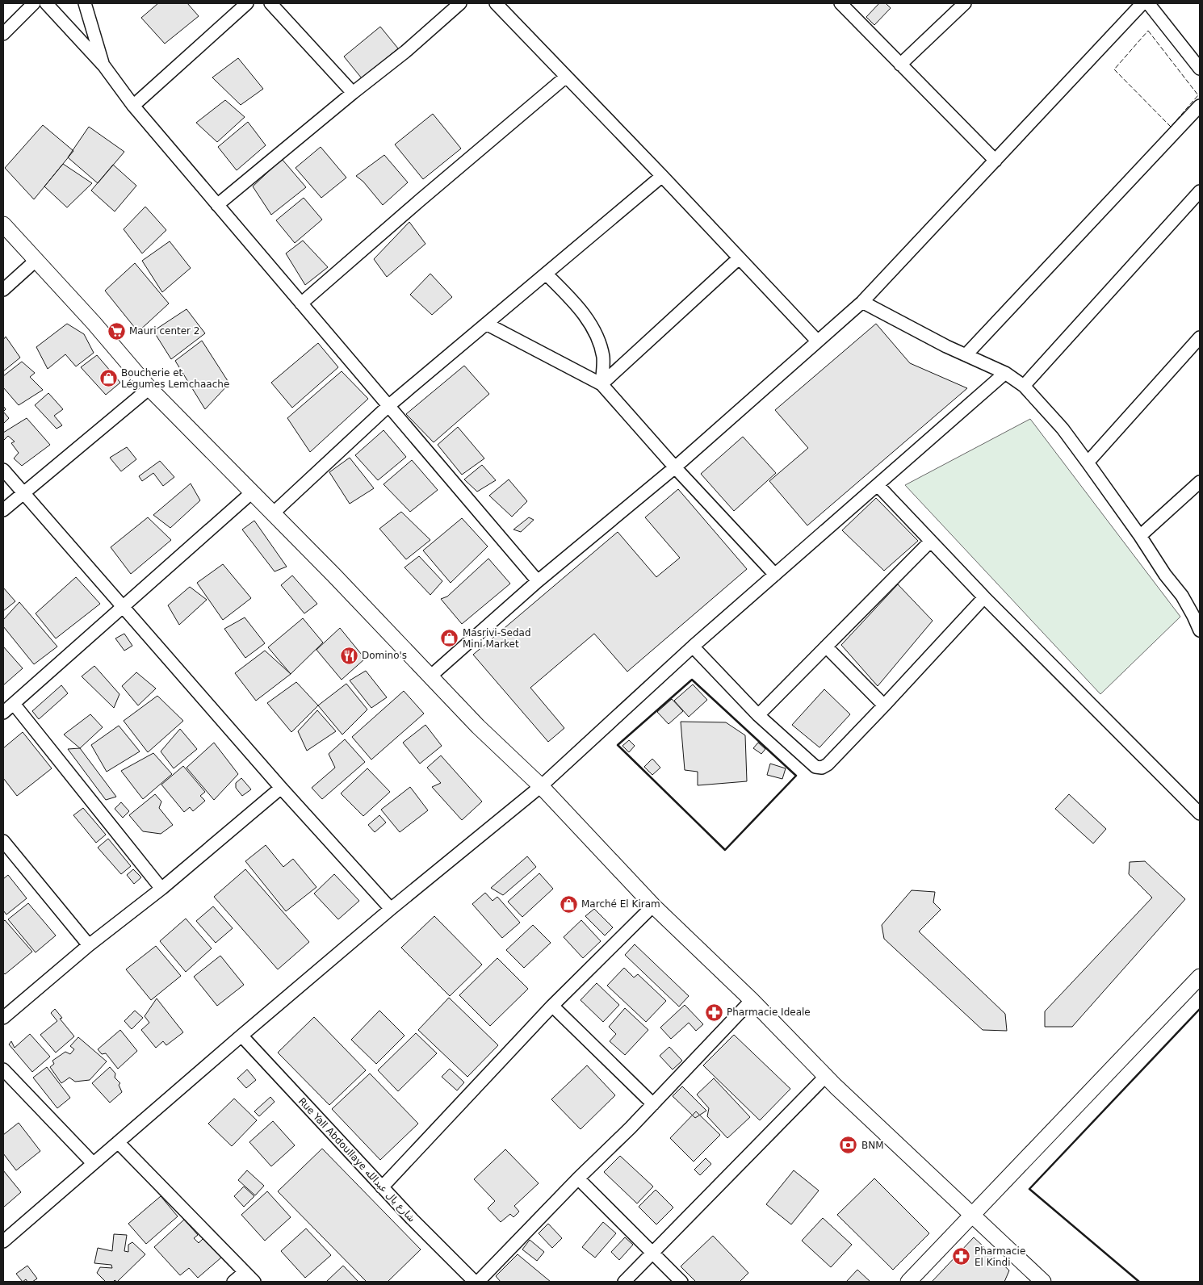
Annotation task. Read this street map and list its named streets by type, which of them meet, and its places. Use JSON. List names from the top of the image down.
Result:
{
  "streets": {
    "street": ["Rue Yall Abdoullaye شارع يال عبدالله"]
  },
  "places": {
    "supermarket": ["Mauri center 2"],
    "shop": ["Boucherie et Légumes Lemchaache", "Masrivi-Sedad Mini Market", "Marché El Kiram"],
    "restaurant": ["Domino's"],
    "pharmacy": ["Pharmacie Ideale", "Pharmacie El Kindi"],
    "bank": ["BNM"]
  }
}
